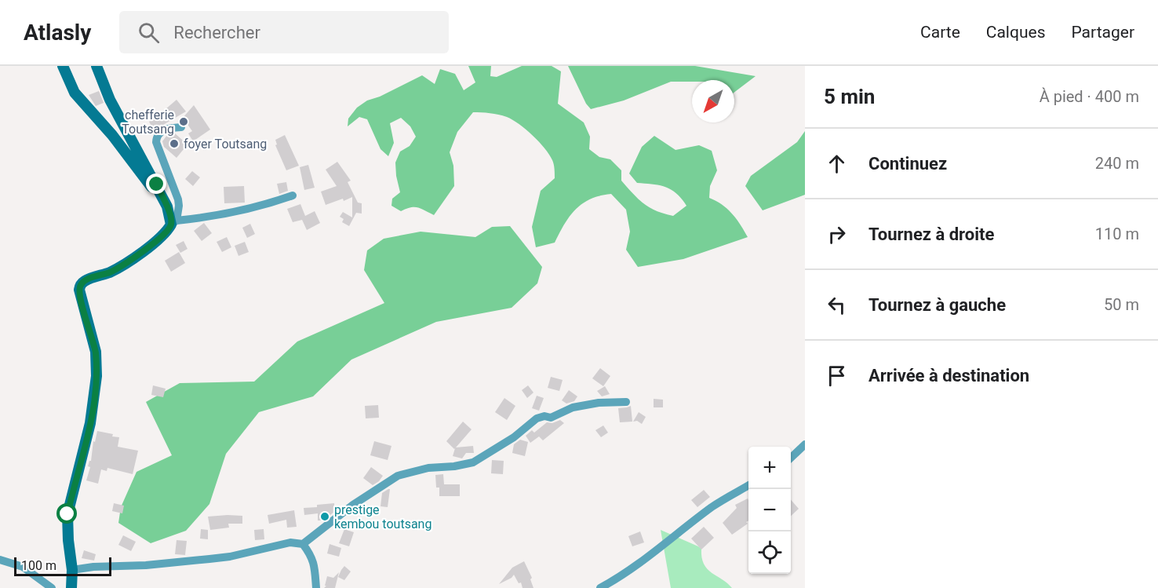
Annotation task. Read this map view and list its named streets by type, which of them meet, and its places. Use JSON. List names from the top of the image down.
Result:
{
  "places": ["chefferie Toutsang", "foyer Toutsang", "prestige kembou toutsang"],
  "scale_bar": "100 m",
  "north": "bottom left",
  "page": {
    "header": "Atlasly",
    "search": "Rechercher",
    "nav": ["Carte", "Calques", "Partager"],
    "heading": ["5 min", "À pied · 400 m"],
    "list": [
      ["Continuez", "240 m"],
      ["Tournez à droite", "110 m"],
      ["Tournez à gauche", "50 m"],
      "Arrivée à destination"
    ],
    "map_buttons": ["+", "−"],
    "scale": "100 m"
  }
}
